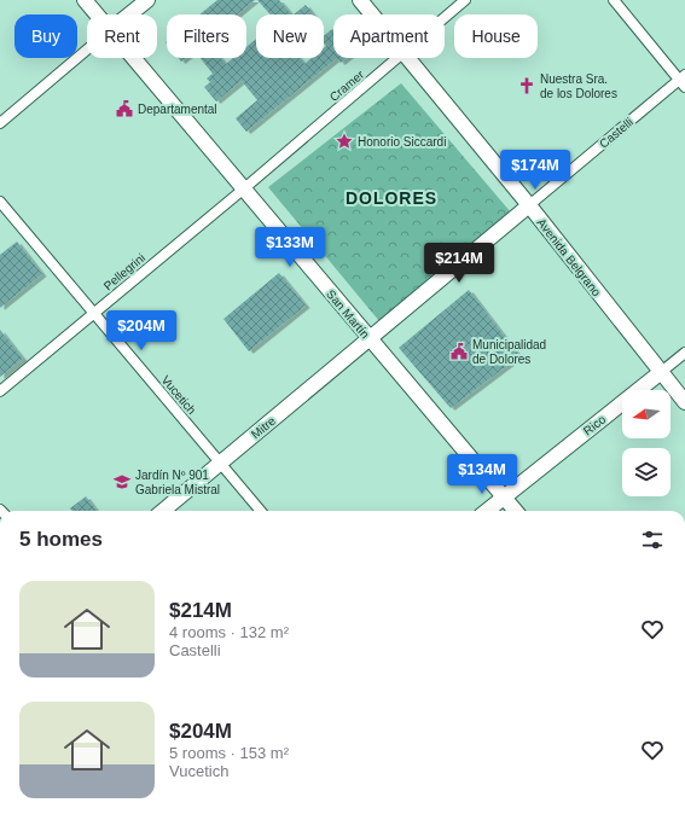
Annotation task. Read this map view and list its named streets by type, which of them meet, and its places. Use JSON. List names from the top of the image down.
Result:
{
  "streets": {
    "main road": [
      "Castelli",
      "Avenida Belgrano",
      "San Martín",
      "Rico",
      "Mitre"
    ],
    "street": ["Cramer", "Pellegrini", "Vucetich"]
  },
  "crossings": [
    ["Cramer", "Pellegrini"],
    ["Cramer", "San Martín"],
    ["Castelli", "Avenida Belgrano"],
    ["Castelli", "San Martín"],
    ["Castelli", "Mitre"],
    ["Avenida Belgrano", "Rico"],
    ["Pellegrini", "San Martín"],
    ["Pellegrini", "Vucetich"],
    ["San Martín", "Rico"],
    ["San Martín", "Mitre"],
    ["Vucetich", "Mitre"]
  ],
  "districts": ["DOLORES"],
  "places": {
    "church": ["Nuestra Sra. de los Dolores"],
    "public building": ["Departamental", "Municipalidad de Dolores"],
    "place": ["Honorio Siccardi"],
    "school or university": ["Jardín Nº 901 Gabriela Mistral"]
  },
  "north": "left",
  "page": {
    "chip": [
      "Buy",
      "Rent",
      "Filters",
      "New",
      "Apartment",
      "House"
    ],
    "price": [
      "$174M",
      "$133M",
      "$214M",
      "$204M",
      "$134M"
    ],
    "heading": "5 homes",
    "list": [
      {
        "name": "$214M",
        "note": "4 rooms · 132 m² · Castelli"
      },
      {
        "name": "$204M",
        "note": "5 rooms · 153 m² · Vucetich"
      }
    ]
  }
}
